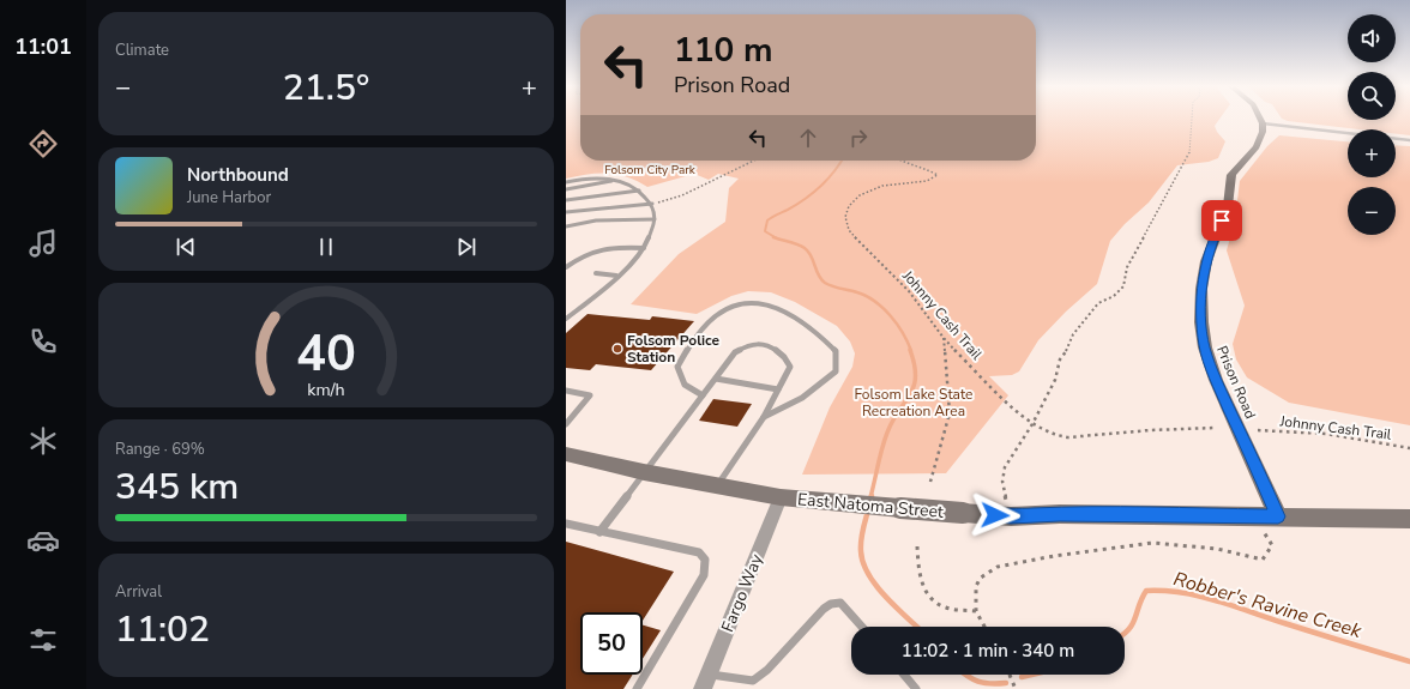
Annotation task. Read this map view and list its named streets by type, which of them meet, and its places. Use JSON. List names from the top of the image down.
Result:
{
  "streets": {
    "street": ["Prison Road", "East Natoma Street", "Fargo Way"],
    "path": ["Johnny Cash Trail"]
  },
  "crossings": [
    ["Prison Road", "East Natoma Street"],
    ["East Natoma Street", "Fargo Way"]
  ],
  "water": ["Robber's Ravine Creek"],
  "parks": ["Folsom City Park", "Folsom Lake State Recreation Area"],
  "places": ["Folsom Police Station"],
  "page": {
    "tabs": "11:01",
    "tile": [
      "Climate",
      ["Range · 69%", "345 km"],
      ["Arrival", "11:02"]
    ],
    "map_buttons": ["+", "−"],
    "turn": ["110 m", "Prison Road"],
    "heat": ["−", "21.5°", "+"],
    "song": ["Northbound", "June Harbor"],
    "limit": "50",
    "trip": "11:02 · 1 min · 340 m",
    "gauge": ["40", "km/h"]
  }
}
